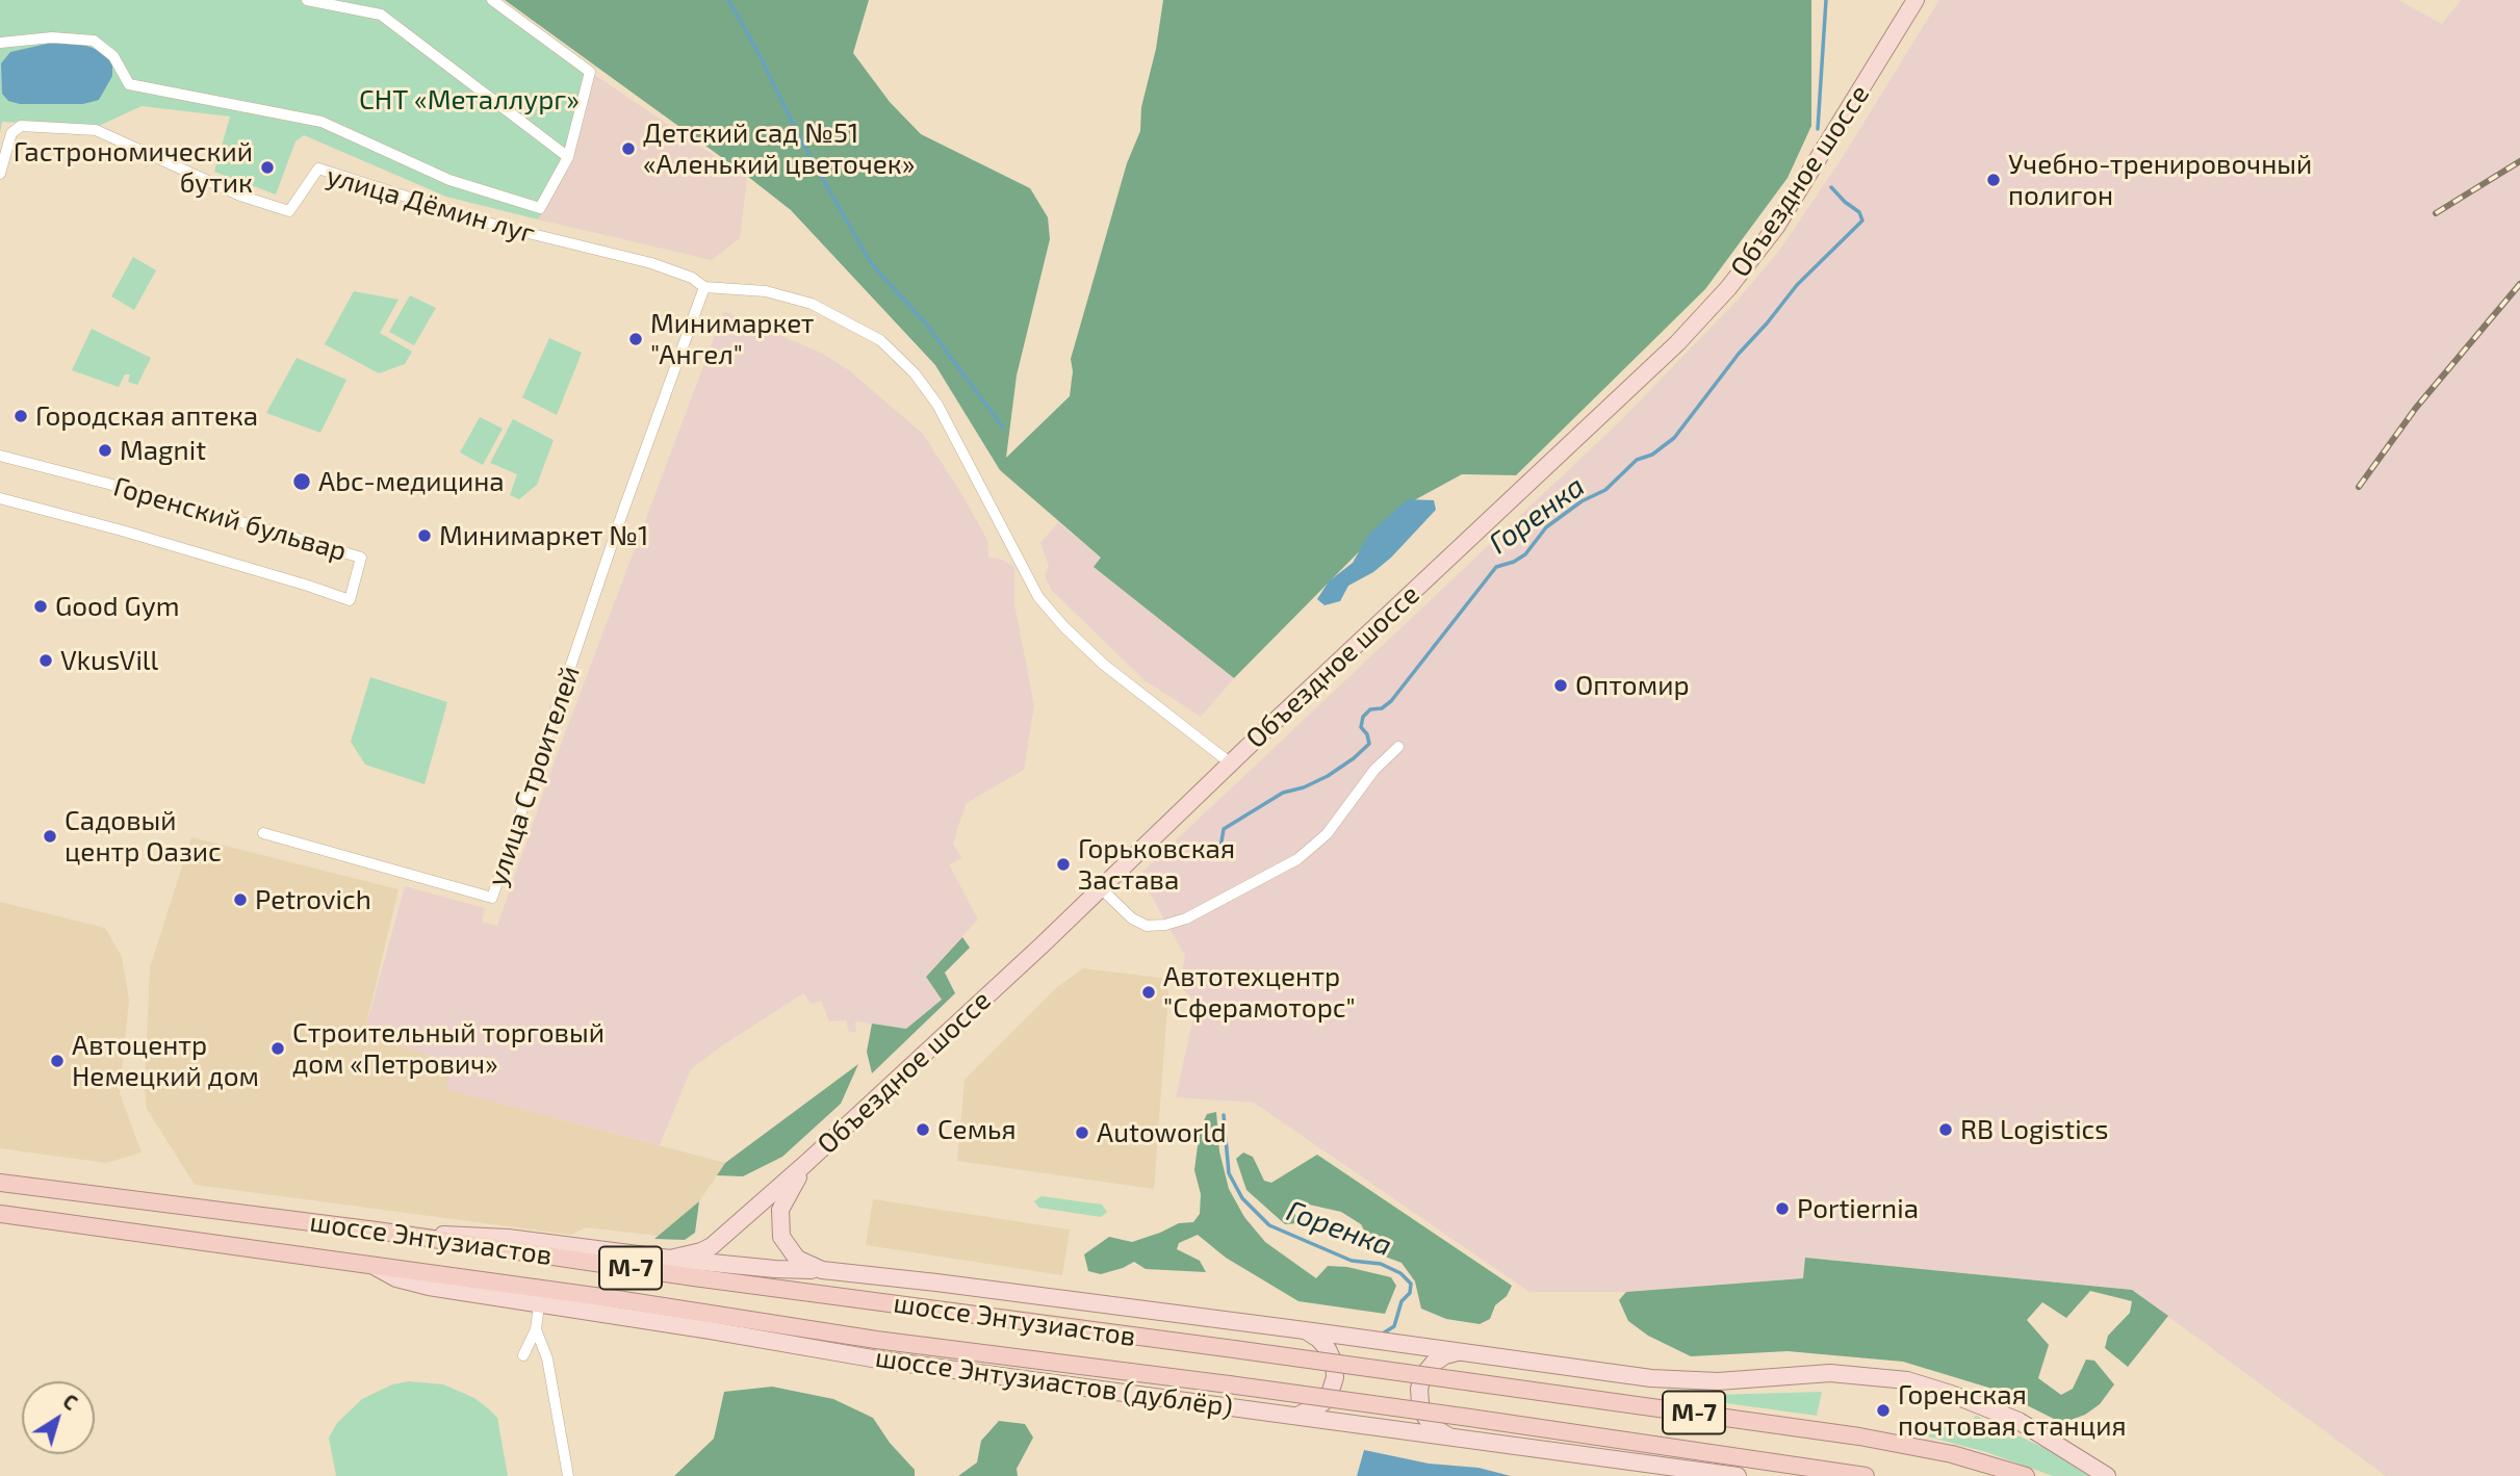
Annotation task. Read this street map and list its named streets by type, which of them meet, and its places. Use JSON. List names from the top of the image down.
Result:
{
  "streets": {
    "highway": ["шоссе Энтузиастов", "М-7"],
    "main road": ["Объездное шоссе", "шоссе Энтузиастов (дублёр)"],
    "street": ["улица Дёмин луг", "Горенский бульвар", "улица Строителей"]
  },
  "crossings": [
    ["улица Дёмин луг", "улица Строителей"],
    ["шоссе Энтузиастов", "шоссе Энтузиастов (дублёр)"]
  ],
  "water": ["Горенка"],
  "parks": ["СНТ «Металлург»"],
  "places": [
    "Детский сад №51 «Аленький цветочек»",
    "Гастрономический бутик",
    "Учебно-тренировочный полигон",
    "Минимаркет \"Ангел\"",
    "Городская аптека",
    "Magnit",
    "Abc-медицина",
    "Минимаркет №1",
    "Good Gym",
    "VkusVill",
    "Оптомир",
    "Садовый центр Оазис",
    "Горьковская Застава",
    "Petrovich",
    "Автотехцентр \"Сферамоторс\"",
    "Строительный торговый дом «Петрович»",
    "Автоцентр Немецкий дом",
    "Семья",
    "RB Logistics",
    "Autoworld",
    "Portiernia",
    "Горенская почтовая станция"
  ],
  "north": "top right"
}
